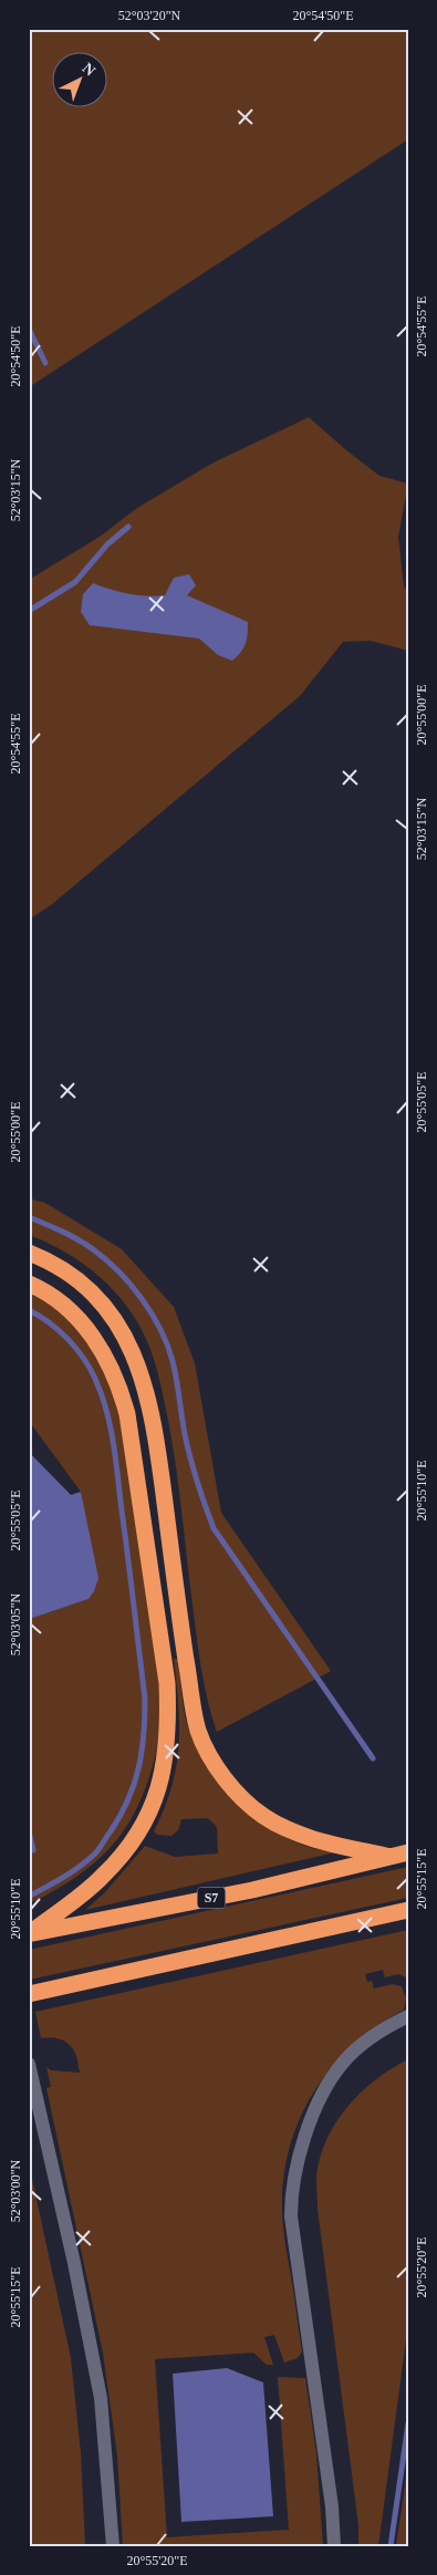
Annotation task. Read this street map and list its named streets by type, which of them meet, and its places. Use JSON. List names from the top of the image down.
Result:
{
  "streets": {
    "highway": ["S7"]
  },
  "north": "top right",
  "coordinates": [
    "52°03'20\"N",
    "20°54'50\"E",
    "20°54'55\"E",
    "52°03'15\"N",
    "20°55'00\"E",
    "20°55'05\"E",
    "20°55'10\"E",
    "52°03'05\"N",
    "20°55'15\"E",
    "52°03'00\"N",
    "20°55'20\"E"
  ]
}
